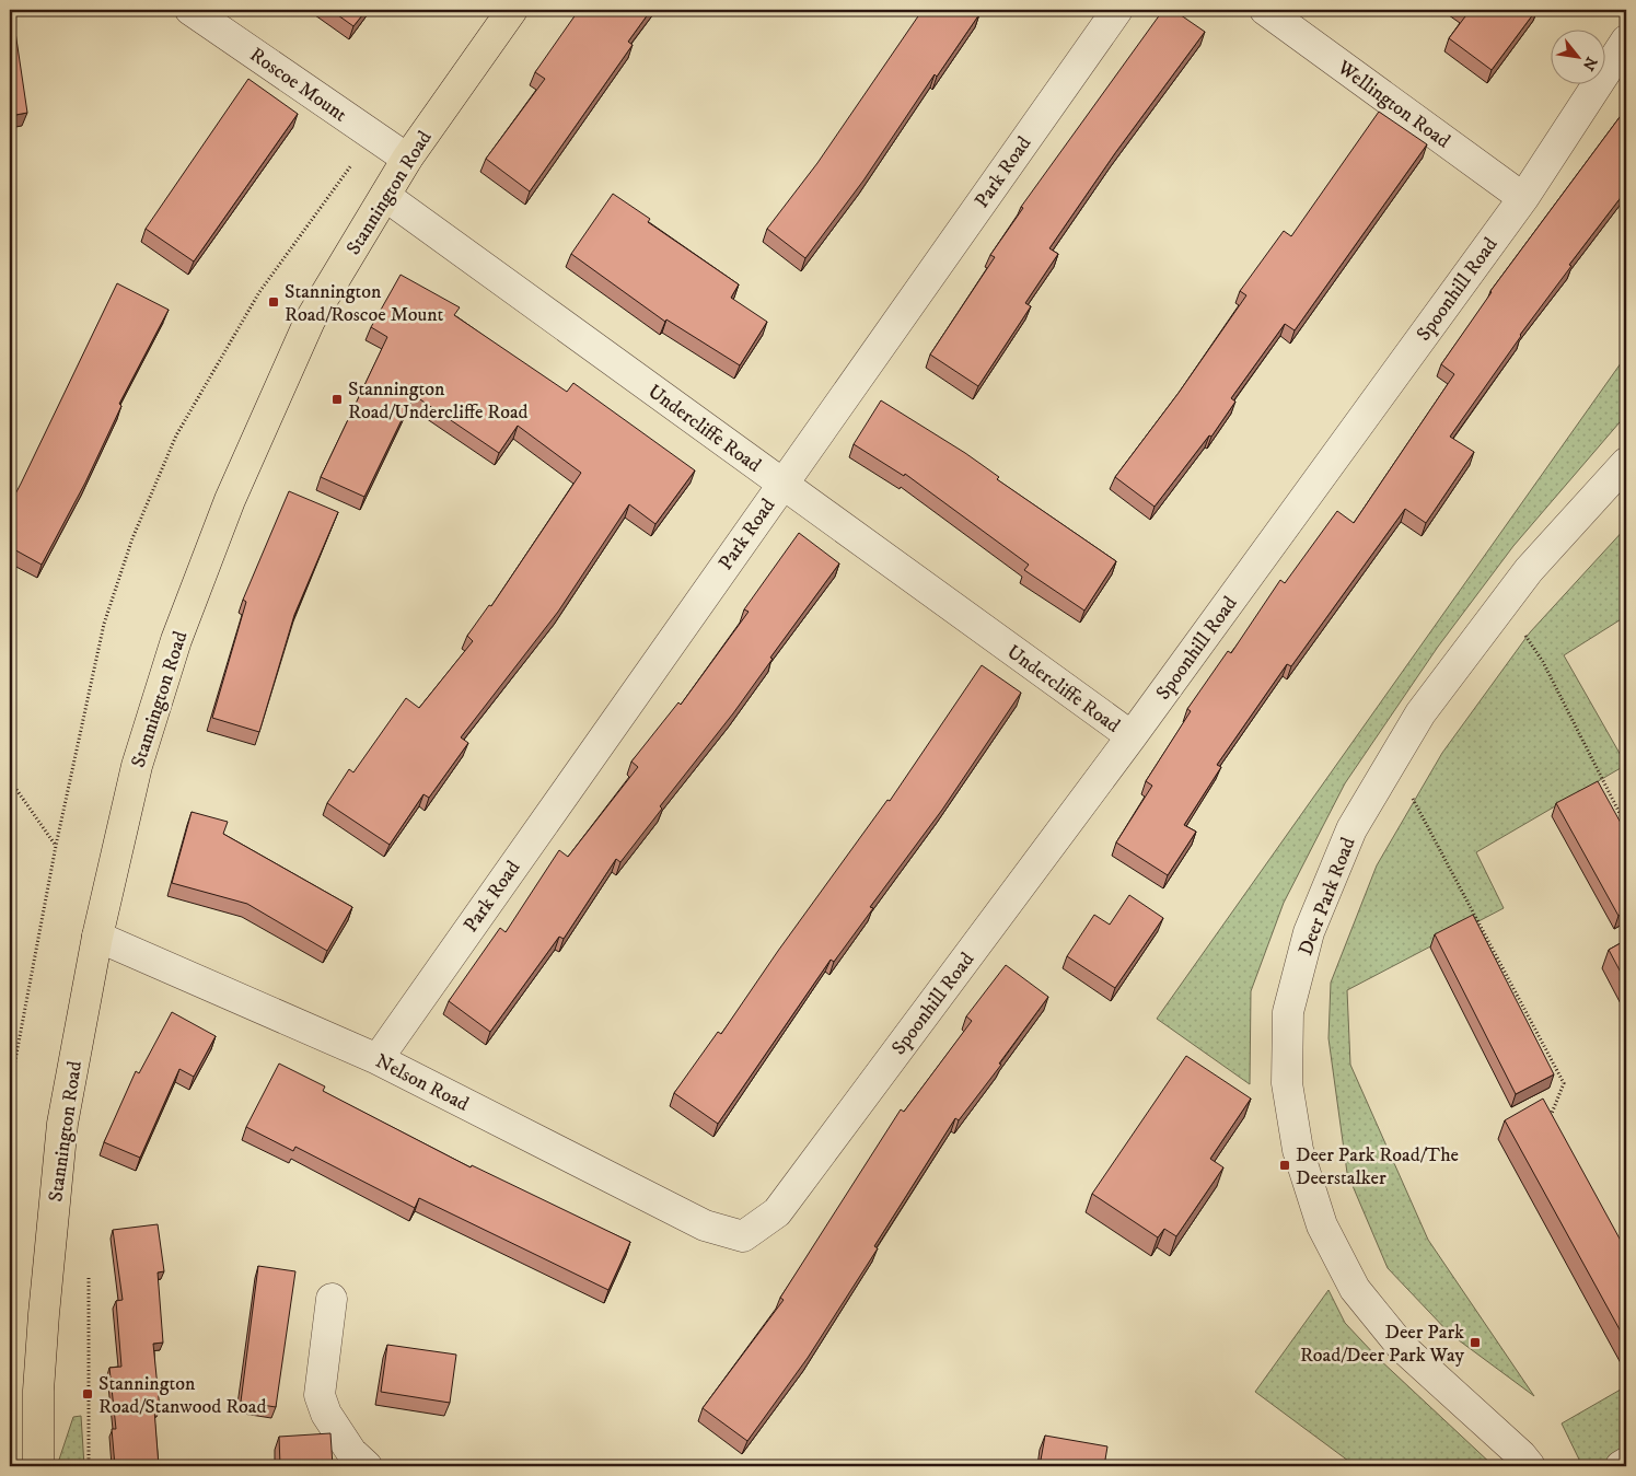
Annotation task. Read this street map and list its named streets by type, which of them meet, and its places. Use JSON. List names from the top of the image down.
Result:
{
  "streets": {
    "main road": ["Stannington Road"],
    "street": [
      "Roscoe Mount",
      "Wellington Road",
      "Park Road",
      "Spoonhill Road",
      "Undercliffe Road",
      "Deer Park Road",
      "Nelson Road"
    ]
  },
  "crossings": [
    ["Roscoe Mount", "Stannington Road"],
    ["Wellington Road", "Spoonhill Road"],
    ["Park Road", "Undercliffe Road"],
    ["Park Road", "Nelson Road"],
    ["Stannington Road", "Undercliffe Road"],
    ["Stannington Road", "Nelson Road"],
    ["Spoonhill Road", "Undercliffe Road"],
    ["Spoonhill Road", "Nelson Road"]
  ],
  "places": {
    "transit": [
      "Stannington Road/Roscoe Mount",
      "Stannington Road/Undercliffe Road",
      "Deer Park Road/The Deerstalker",
      "Deer Park Road/Deer Park Way",
      "Stannington Road/Stanwood Road"
    ]
  },
  "north": "bottom right"
}
